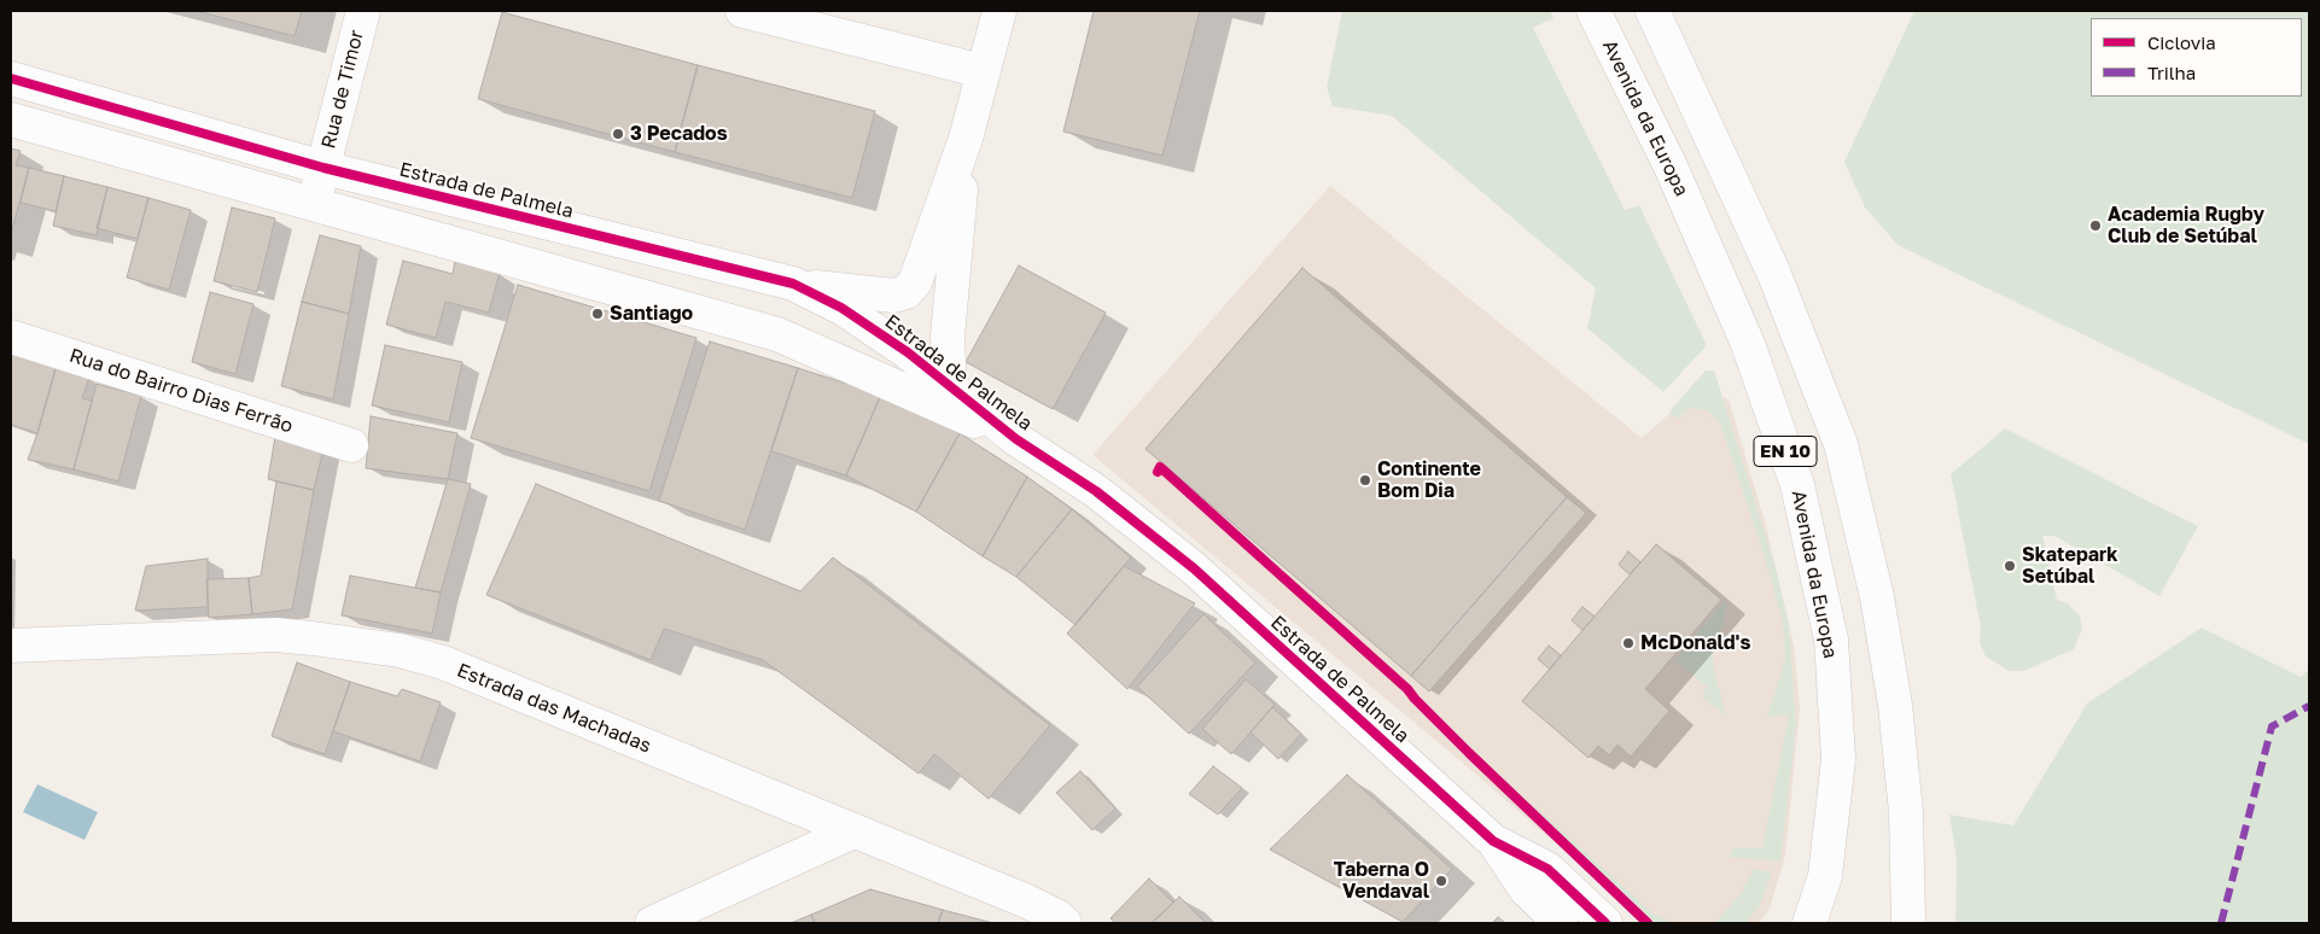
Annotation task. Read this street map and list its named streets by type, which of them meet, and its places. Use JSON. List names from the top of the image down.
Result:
{
  "streets": {
    "street": [
      "Rua de Timor",
      "Avenida da Europa",
      "Estrada de Palmela",
      "Rua do Bairro Dias Ferrão",
      "EN 10",
      "Estrada das Machadas"
    ]
  },
  "crossings": [
    ["Rua de Timor", "Estrada de Palmela"]
  ],
  "places": [
    "3 Pecados",
    "Academia Rugby Club de Setúbal",
    "Santiago",
    "Continente Bom Dia",
    "Skatepark Setúbal",
    "McDonald's",
    "Taberna O Vendaval"
  ],
  "legend": ["Ciclovia", "Trilha"]
}
